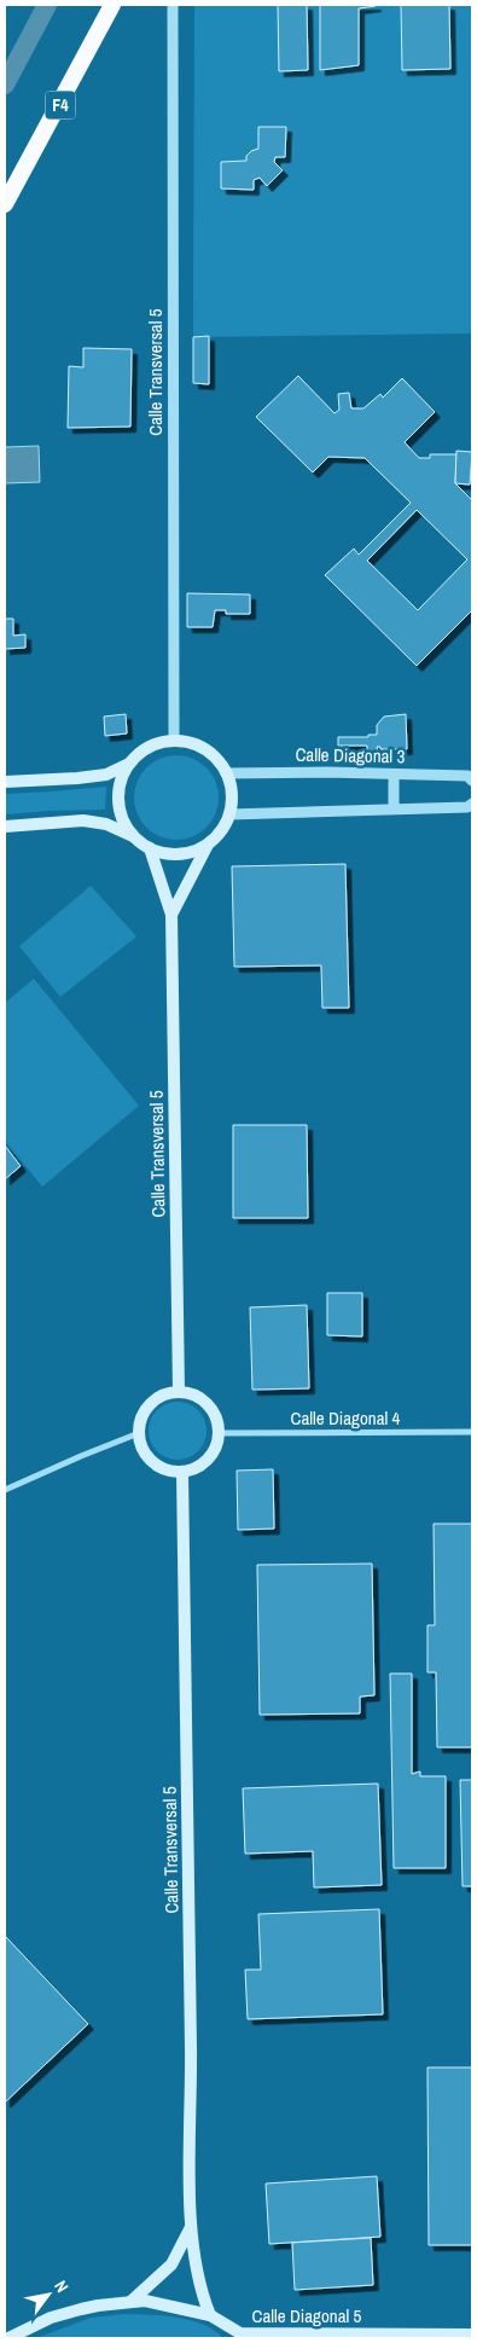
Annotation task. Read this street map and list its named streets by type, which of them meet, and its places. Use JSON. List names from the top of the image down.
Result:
{
  "streets": {
    "highway": ["F4"],
    "main road": ["Calle Transversal 5", "Calle Diagonal 5"],
    "street": ["Calle Diagonal 3", "Calle Diagonal 4"]
  },
  "crossings": [
    ["Calle Transversal 5", "Calle Diagonal 3"],
    ["Calle Transversal 5", "Calle Diagonal 4"],
    ["Calle Transversal 5", "Calle Diagonal 5"]
  ],
  "north": "top right"
}
